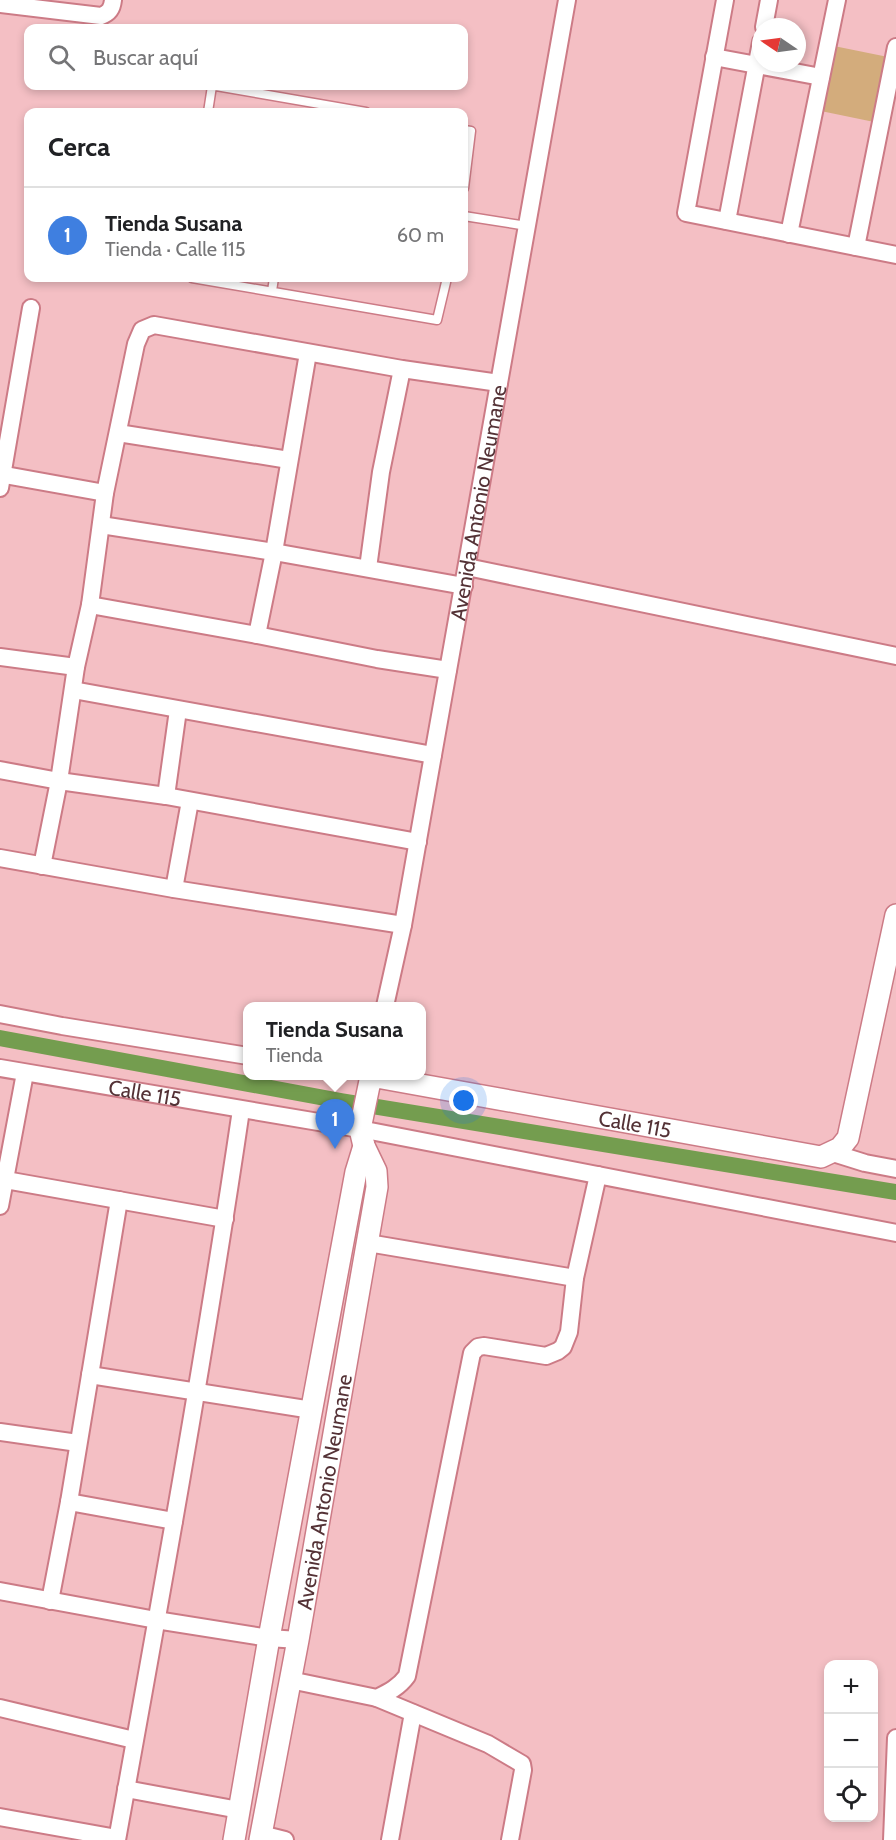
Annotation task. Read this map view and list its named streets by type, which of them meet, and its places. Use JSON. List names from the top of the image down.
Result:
{
  "streets": {
    "street": ["Avenida Antonio Neumane", "Calle 115"]
  },
  "crossings": [
    ["Avenida Antonio Neumane", "Calle 115"]
  ],
  "north": "left",
  "page": {
    "search": "Buscar aquí",
    "heading": "Cerca",
    "list": [
      {
        "mark": "1",
        "name": "Tienda Susana",
        "note": "Tienda · Calle 115",
        "value": "60 m"
      }
    ],
    "popup": ["Tienda Susana", "Tienda"],
    "pins": "1",
    "map_buttons": ["+", "−"]
  }
}
